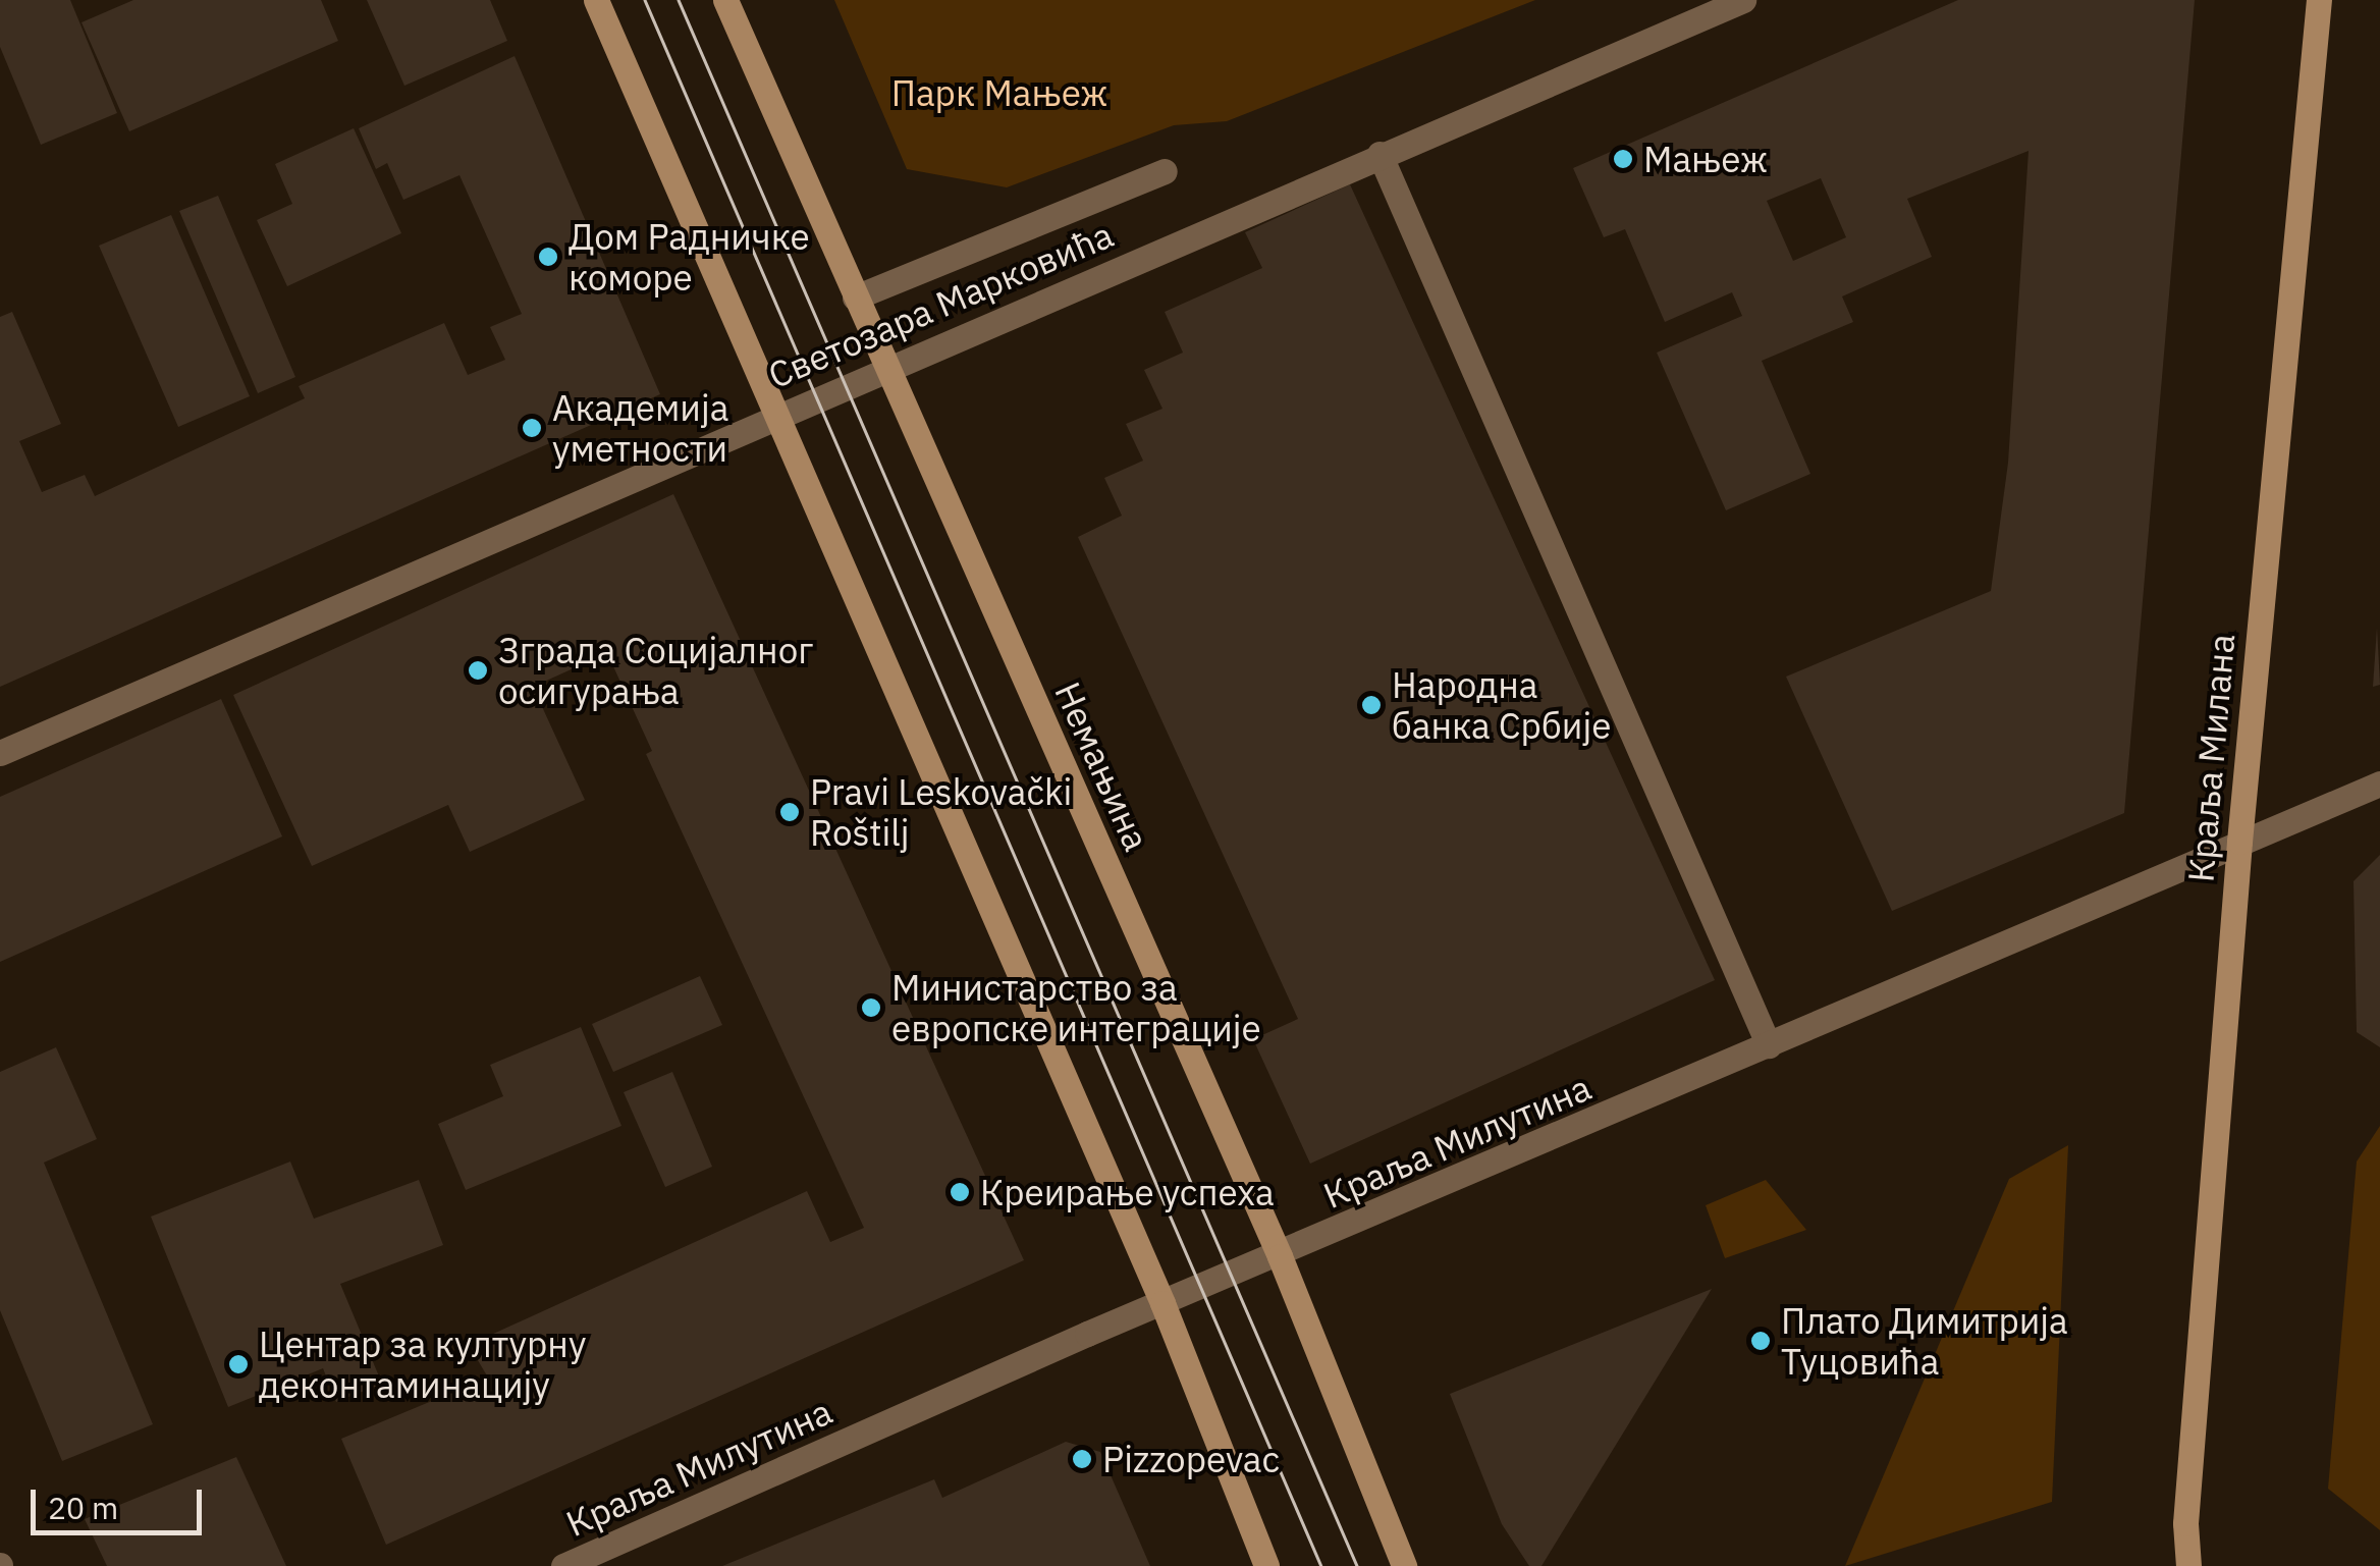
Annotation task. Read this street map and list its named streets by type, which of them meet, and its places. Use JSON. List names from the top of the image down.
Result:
{
  "streets": {
    "main road": ["Краља Милана", "Немањина"],
    "street": ["Светозара Марковића", "Краља Милутина"]
  },
  "crossings": [
    ["Светозара Марковића", "Немањина"],
    ["Краља Милана", "Краља Милутина"],
    ["Немањина", "Краља Милутина"]
  ],
  "parks": ["Парк Мањеж"],
  "places": [
    "Мањеж",
    "Дом Радничке коморе",
    "Академија уметности",
    "Зграда Социјалног осигурања",
    "Народна банка Србије",
    "Pravi Leskovački Roštilj",
    "Министарство за европске интеграције",
    "Креирање успеха",
    "Плато Димитрија Туцовића",
    "Центар за културну деконтаминацију",
    "Pizzopevac"
  ],
  "scale_bar": "20 m"
}
